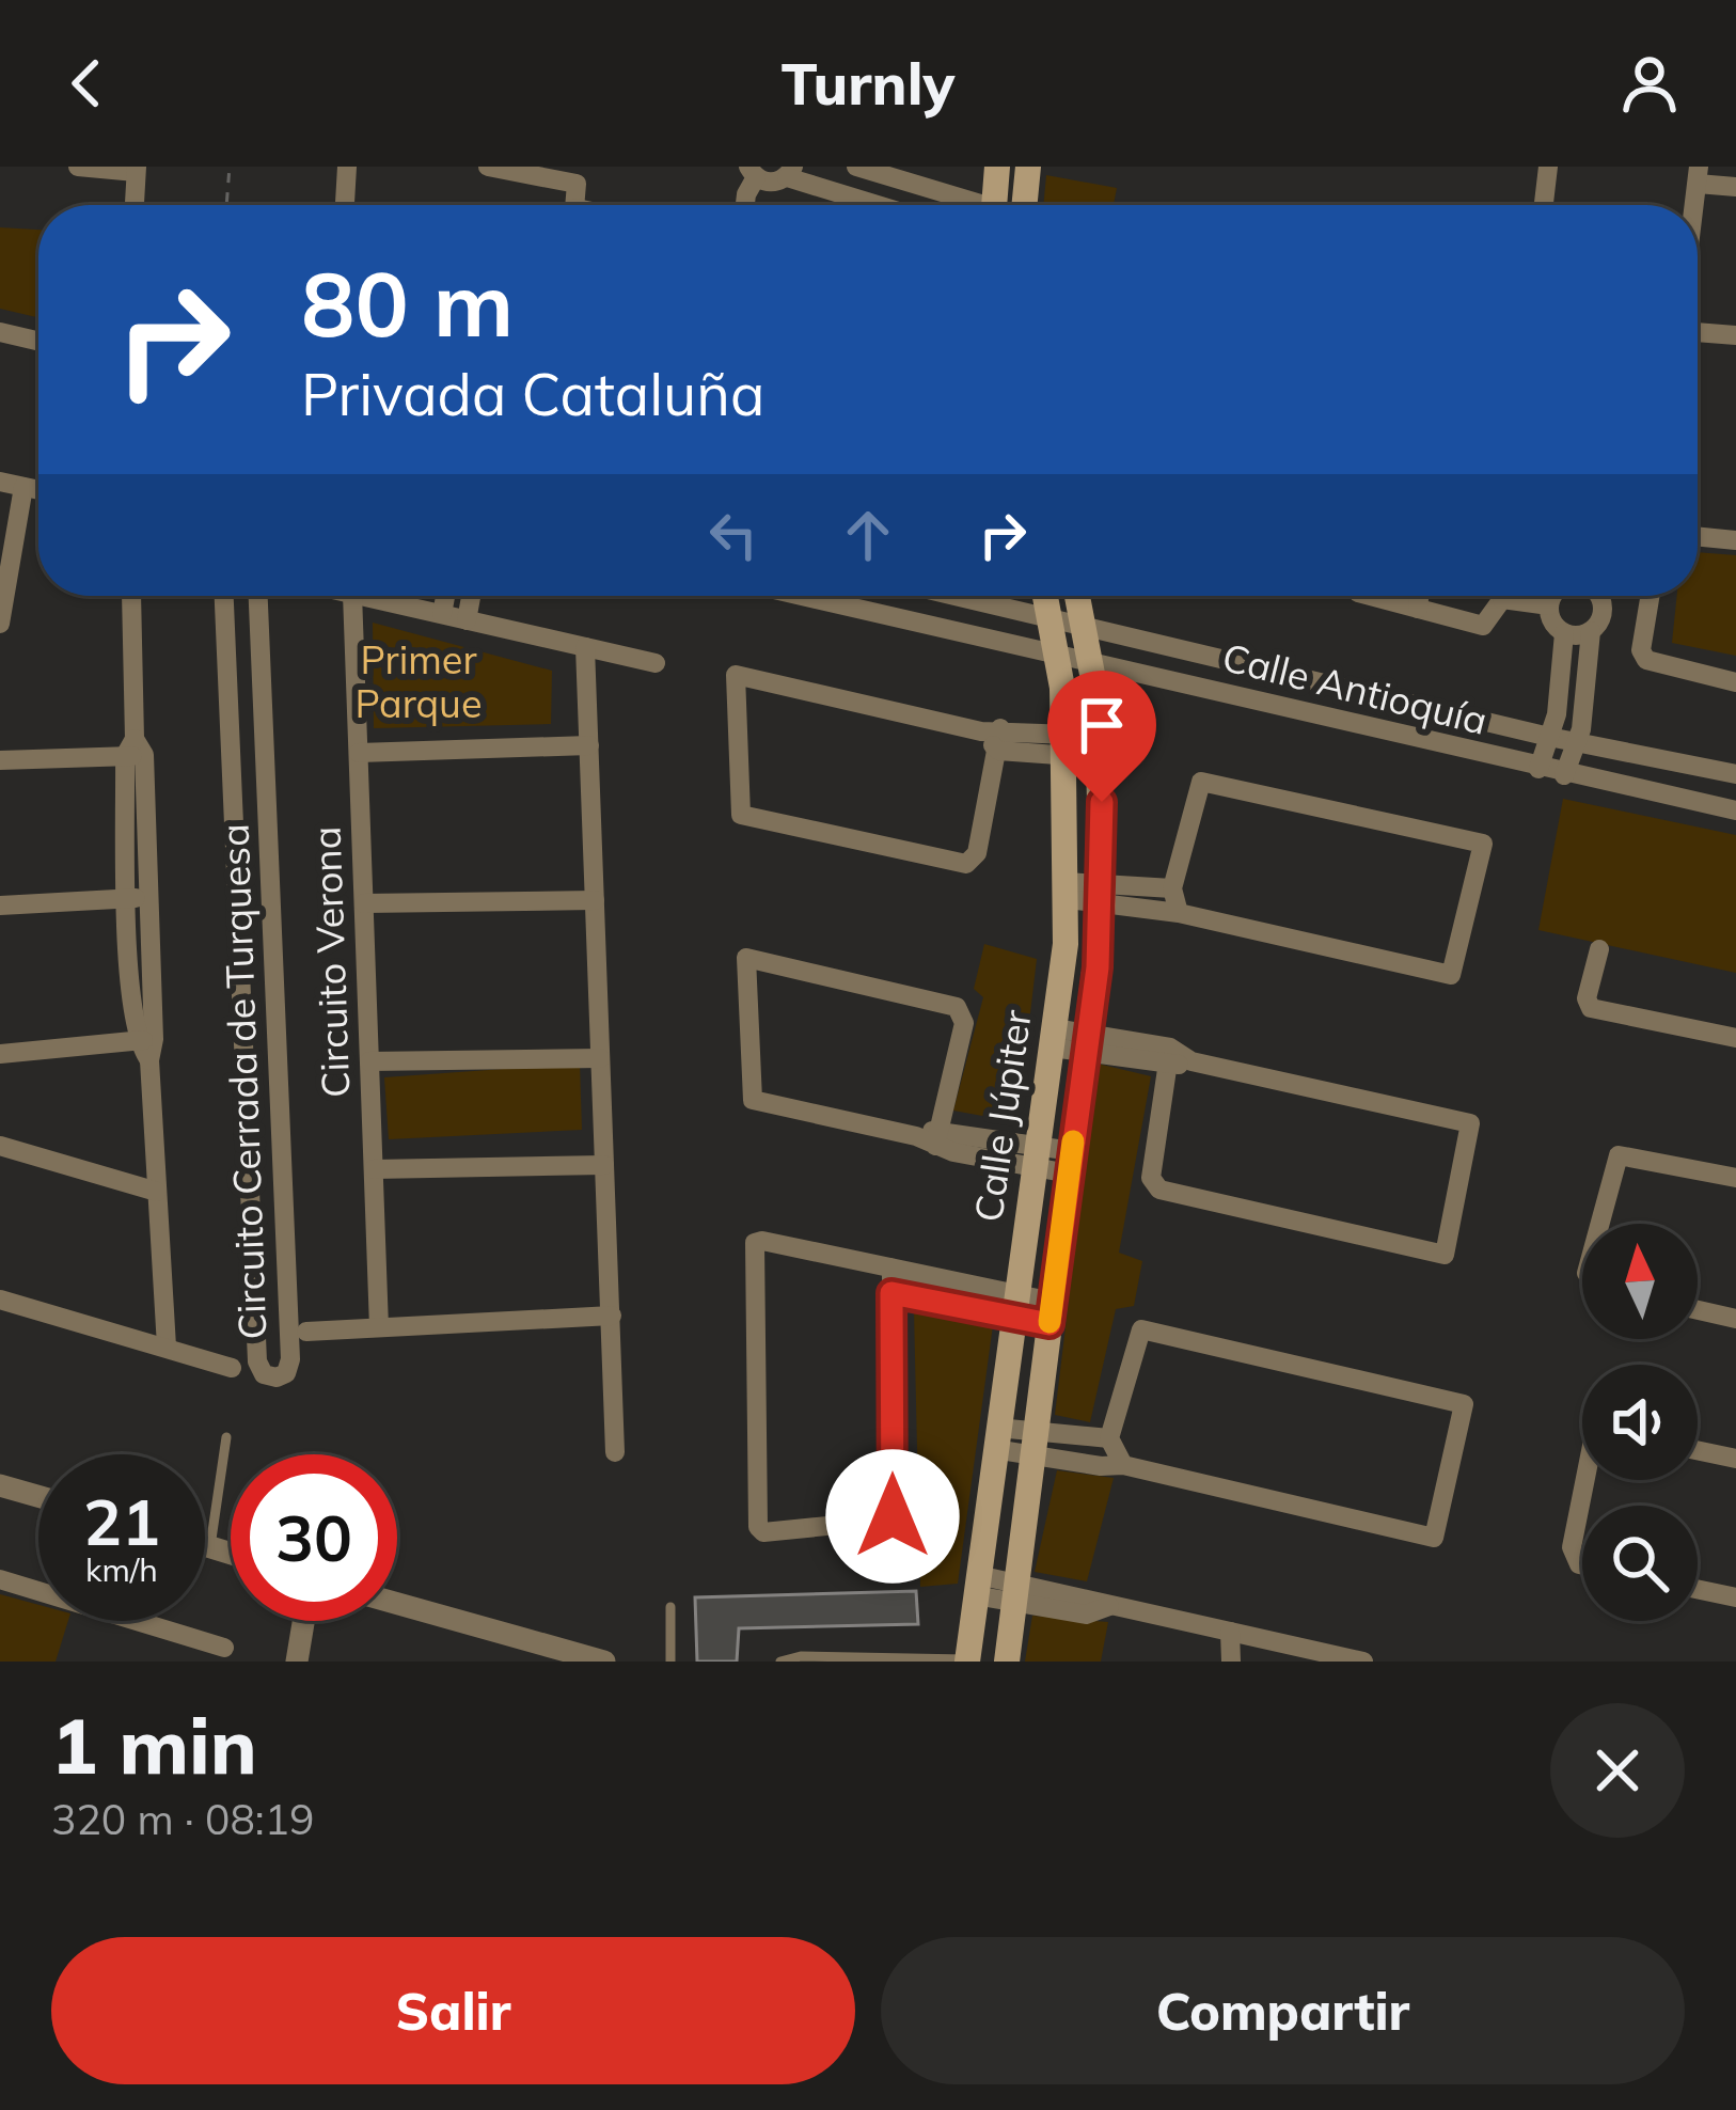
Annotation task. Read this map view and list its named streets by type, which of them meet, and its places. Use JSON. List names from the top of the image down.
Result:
{
  "streets": {
    "main road": ["Calle Júpiter"],
    "street": ["Calle Antioquía", "Circuito Verona", "Circuito Cerrada de Turquesa"]
  },
  "crossings": [
    ["Calle Antioquía", "Calle Júpiter"]
  ],
  "parks": ["Primer Parque"],
  "north": "top",
  "page": {
    "header": "Turnly",
    "turn": ["80 m", "Privada Cataluña"],
    "speed": "21 km/h",
    "limit": "30",
    "heading": ["1 min", "320 m · 08:19"],
    "buttons": ["Salir", "Compartir"]
  }
}
